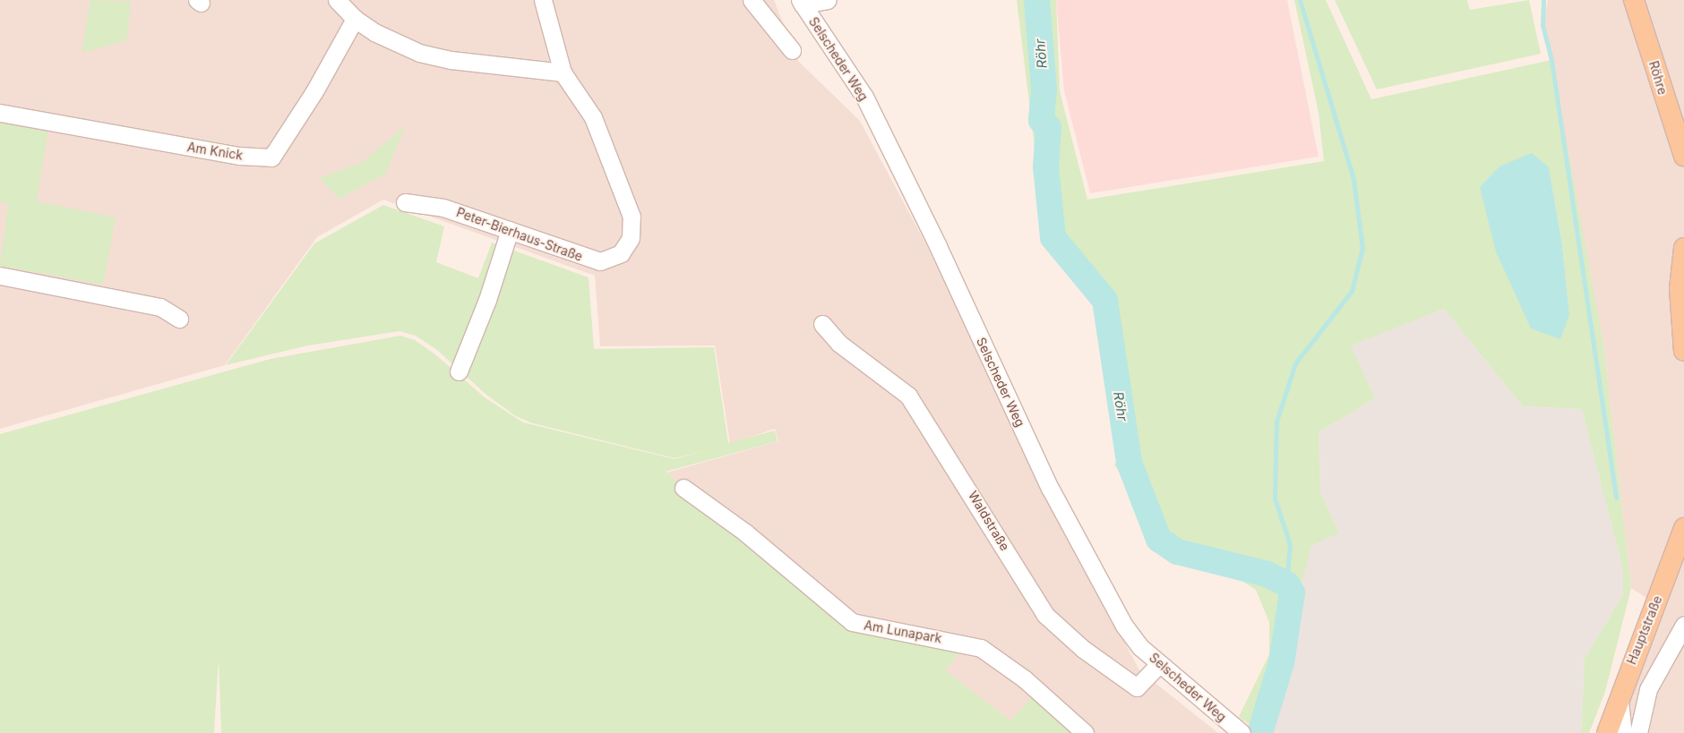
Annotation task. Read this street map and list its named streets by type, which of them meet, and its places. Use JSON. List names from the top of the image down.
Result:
{
  "streets": {
    "main road": ["Röhre", "Hauptstraße"],
    "street": [
      "Selscheder Weg",
      "Am Knick",
      "Peter-Bierhaus-Straße",
      "Waldstraße",
      "Am Lunapark"
    ]
  },
  "crossings": [
    ["Selscheder Weg", "Waldstraße"]
  ],
  "water": ["Röhr"]
}
